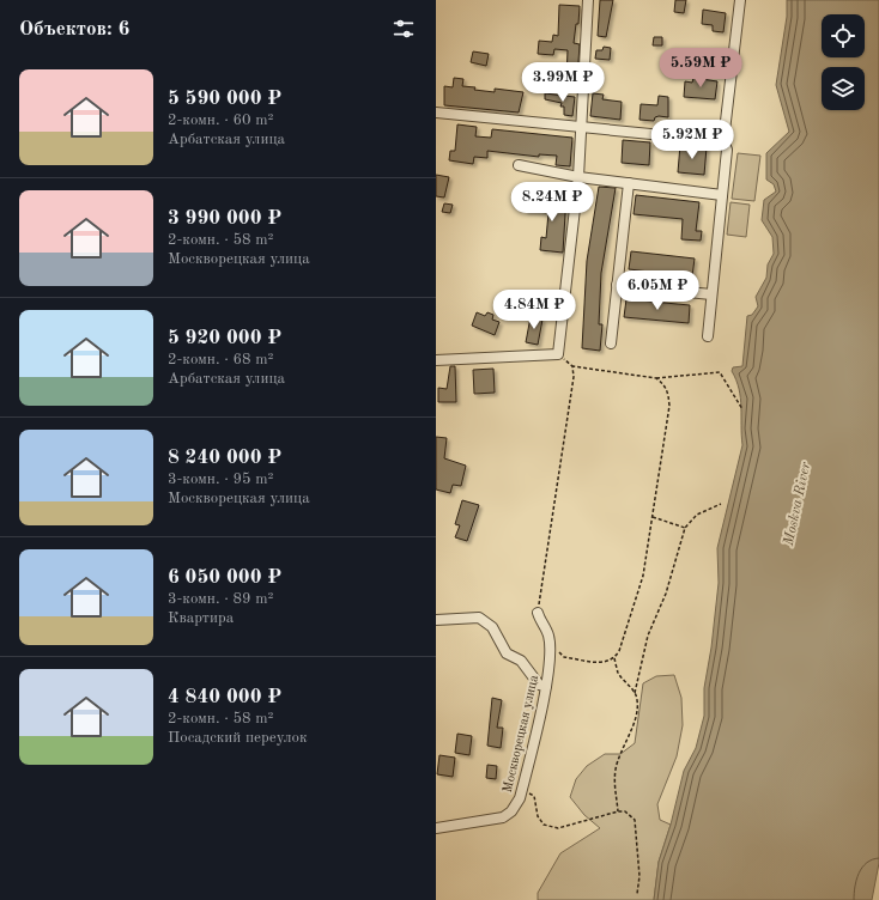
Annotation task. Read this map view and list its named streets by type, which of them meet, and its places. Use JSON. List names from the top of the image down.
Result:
{
  "streets": {
    "street": ["Москворецкая улица"]
  },
  "water": ["Moskva River"],
  "page": {
    "heading": "Объектов: 6",
    "price": [
      "5.59M ₽",
      "3.99M ₽",
      "5.92M ₽",
      "8.24M ₽",
      "6.05M ₽",
      "4.84M ₽"
    ],
    "list": [
      {
        "name": "5 590 000 ₽",
        "note": "2-комн. · 60 m² · Арбатская улица"
      },
      {
        "name": "3 990 000 ₽",
        "note": "2-комн. · 58 m² · Москворецкая улица"
      },
      {
        "name": "5 920 000 ₽",
        "note": "2-комн. · 68 m² · Арбатская улица"
      },
      {
        "name": "8 240 000 ₽",
        "note": "3-комн. · 95 m² · Москворецкая улица"
      },
      {
        "name": "6 050 000 ₽",
        "note": "3-комн. · 89 m² · Квартира"
      },
      {
        "name": "4 840 000 ₽",
        "note": "2-комн. · 58 m² · Посадский переулок"
      }
    ]
  }
}
